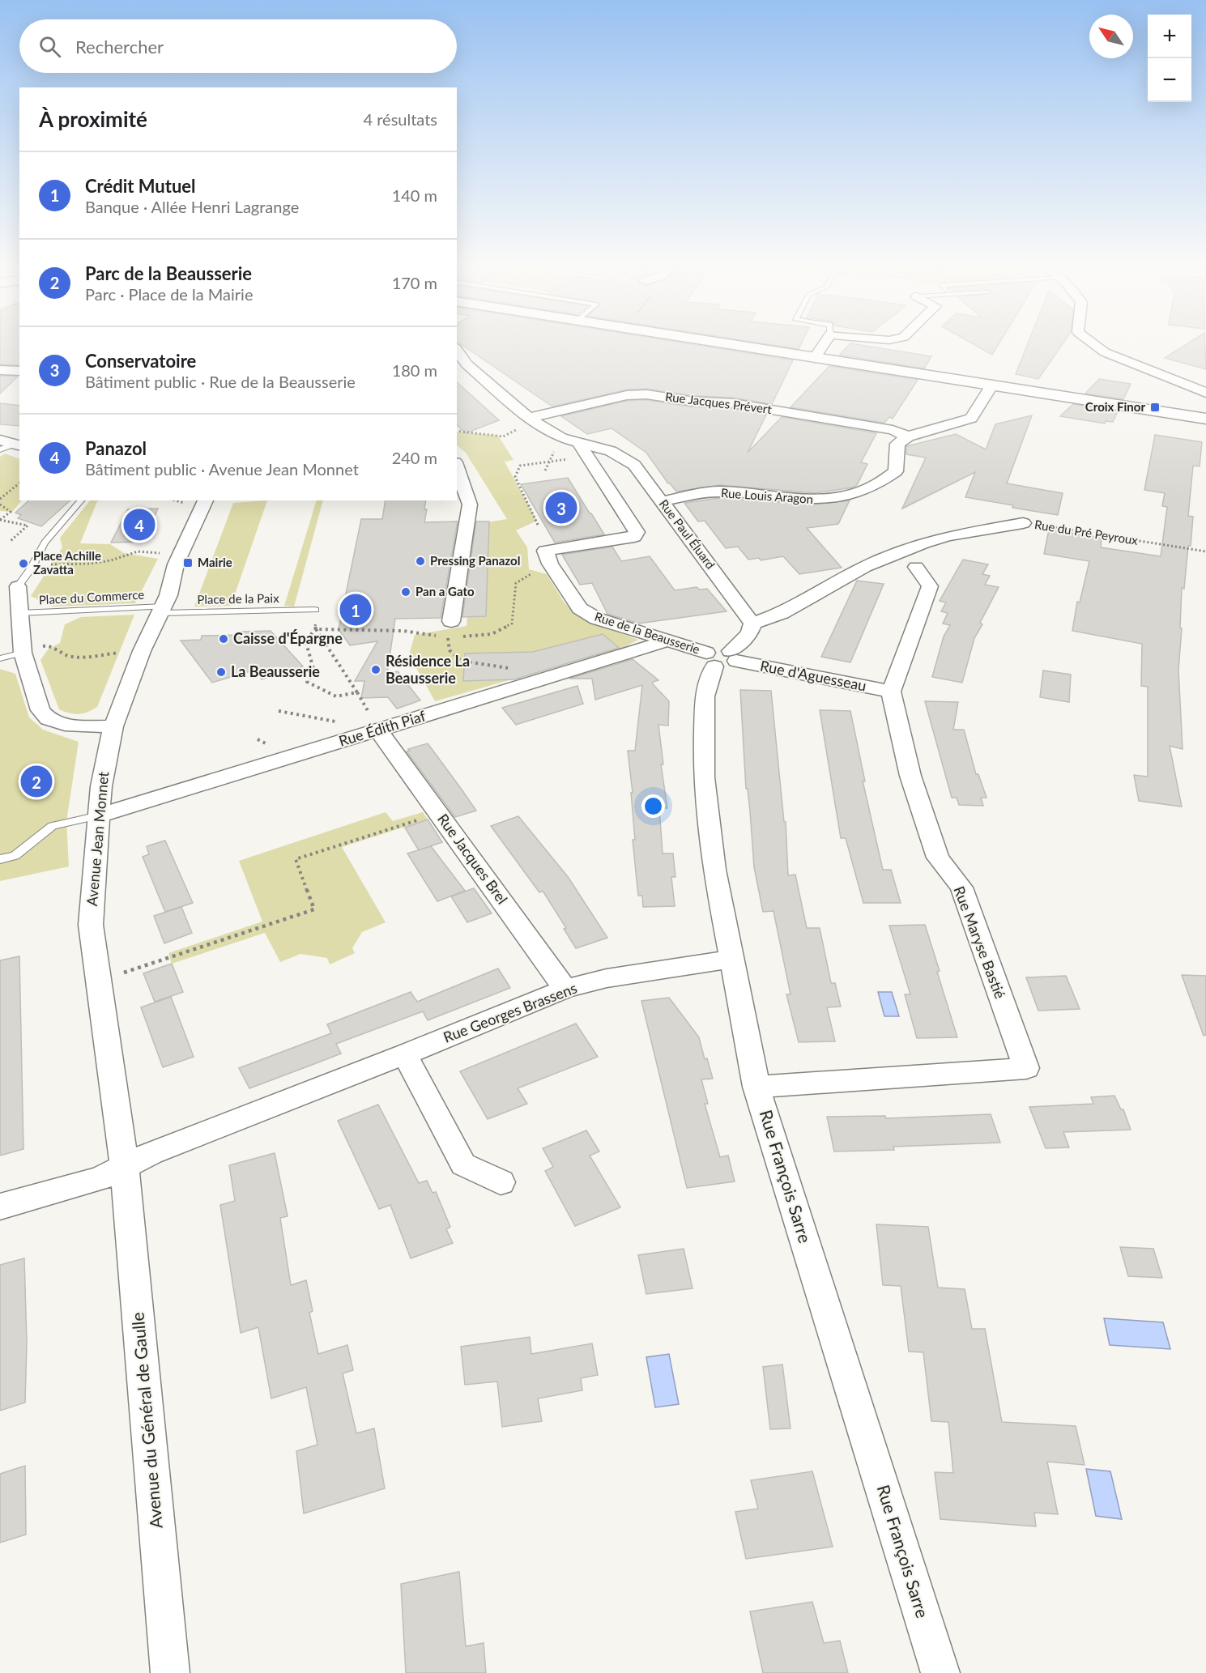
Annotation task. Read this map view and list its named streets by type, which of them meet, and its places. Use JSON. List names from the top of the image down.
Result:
{
  "streets": {
    "street": [
      "Rue Jacques Prévert",
      "Rue Louis Aragon",
      "Rue du Pré Peyroux",
      "Rue Paul Éluard",
      "Rue de la Beausserie",
      "Rue d'Aguesseau",
      "Rue Édith Piaf",
      "Avenue Jean Monnet",
      "Rue Jacques Brel",
      "Rue Maryse Bastié",
      "Rue Georges Brassens",
      "Rue François Sarre",
      "Avenue du Général de Gaulle"
    ],
    "lane": ["Place du Commerce", "Place de la Paix"]
  },
  "crossings": [
    ["Rue Jacques Prévert", "Rue Louis Aragon"],
    ["Rue Louis Aragon", "Rue Paul Éluard"],
    ["Rue du Pré Peyroux", "Rue Paul Éluard"],
    ["Rue Paul Éluard", "Rue de la Beausserie"],
    ["Place du Commerce", "Place de la Paix"],
    ["Place du Commerce", "Avenue Jean Monnet"],
    ["Place de la Paix", "Avenue Jean Monnet"],
    ["Rue de la Beausserie", "Rue d'Aguesseau"],
    ["Rue de la Beausserie", "Rue Édith Piaf"],
    ["Rue de la Beausserie", "Rue François Sarre"],
    ["Rue d'Aguesseau", "Rue Maryse Bastié"],
    ["Rue d'Aguesseau", "Rue François Sarre"],
    ["Rue Édith Piaf", "Avenue Jean Monnet"],
    ["Rue Édith Piaf", "Rue Jacques Brel"],
    ["Avenue Jean Monnet", "Rue Georges Brassens"],
    ["Avenue Jean Monnet", "Avenue du Général de Gaulle"],
    ["Rue Jacques Brel", "Rue Georges Brassens"],
    ["Rue Maryse Bastié", "Rue François Sarre"],
    ["Rue Georges Brassens", "Rue François Sarre"],
    ["Rue Georges Brassens", "Avenue du Général de Gaulle"]
  ],
  "places": {
    "transit": ["Croix Finor", "Mairie"],
    "other": [
      "Pressing Panazol",
      "Place Achille Zavatta",
      "Pan a Gato",
      "Caisse d'Épargne",
      "Résidence La Beausserie",
      "La Beausserie"
    ]
  },
  "north": "top left",
  "page": {
    "map_buttons": ["+", "−"],
    "search": "Rechercher",
    "heading": ["À proximité", "4 résultats"],
    "list": [
      {
        "mark": "1",
        "name": "Crédit Mutuel",
        "note": "Banque · Allée Henri Lagrange",
        "value": "140 m"
      },
      {
        "mark": "2",
        "name": "Parc de la Beausserie",
        "note": "Parc · Place de la Mairie",
        "value": "170 m"
      },
      {
        "mark": "3",
        "name": "Conservatoire",
        "note": "Bâtiment public · Rue de la Beausserie",
        "value": "180 m"
      },
      {
        "mark": "4",
        "name": "Panazol",
        "note": "Bâtiment public · Avenue Jean Monnet",
        "value": "240 m"
      }
    ],
    "pins": [
      "3",
      "4",
      "1",
      "2"
    ]
  }
}
